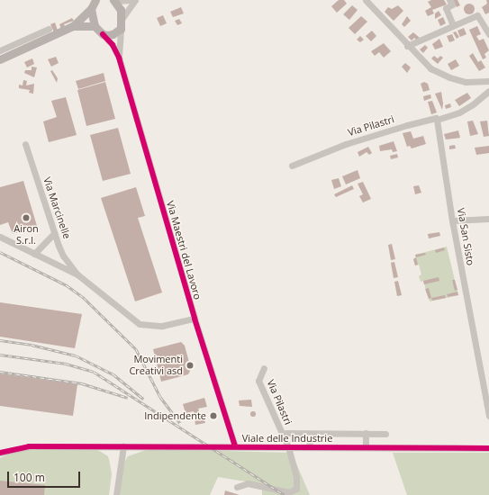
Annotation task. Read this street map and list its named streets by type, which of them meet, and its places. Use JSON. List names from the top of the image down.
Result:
{
  "streets": {
    "street": [
      "Via Pilastri",
      "Via Marcinelle",
      "Via San Sisto",
      "Via Maestri del Lavoro",
      "Viale delle Industrie"
    ]
  },
  "crossings": [
    ["Via Pilastri", "Via San Sisto"],
    ["Via Pilastri", "Viale delle Industrie"],
    ["Via Marcinelle", "Via Maestri del Lavoro"],
    ["Via Maestri del Lavoro", "Viale delle Industrie"]
  ],
  "places": ["Airon S.r.l.", "Movimenti Creativi asd", "Indipendente"],
  "scale_bar": "100 m"
}
